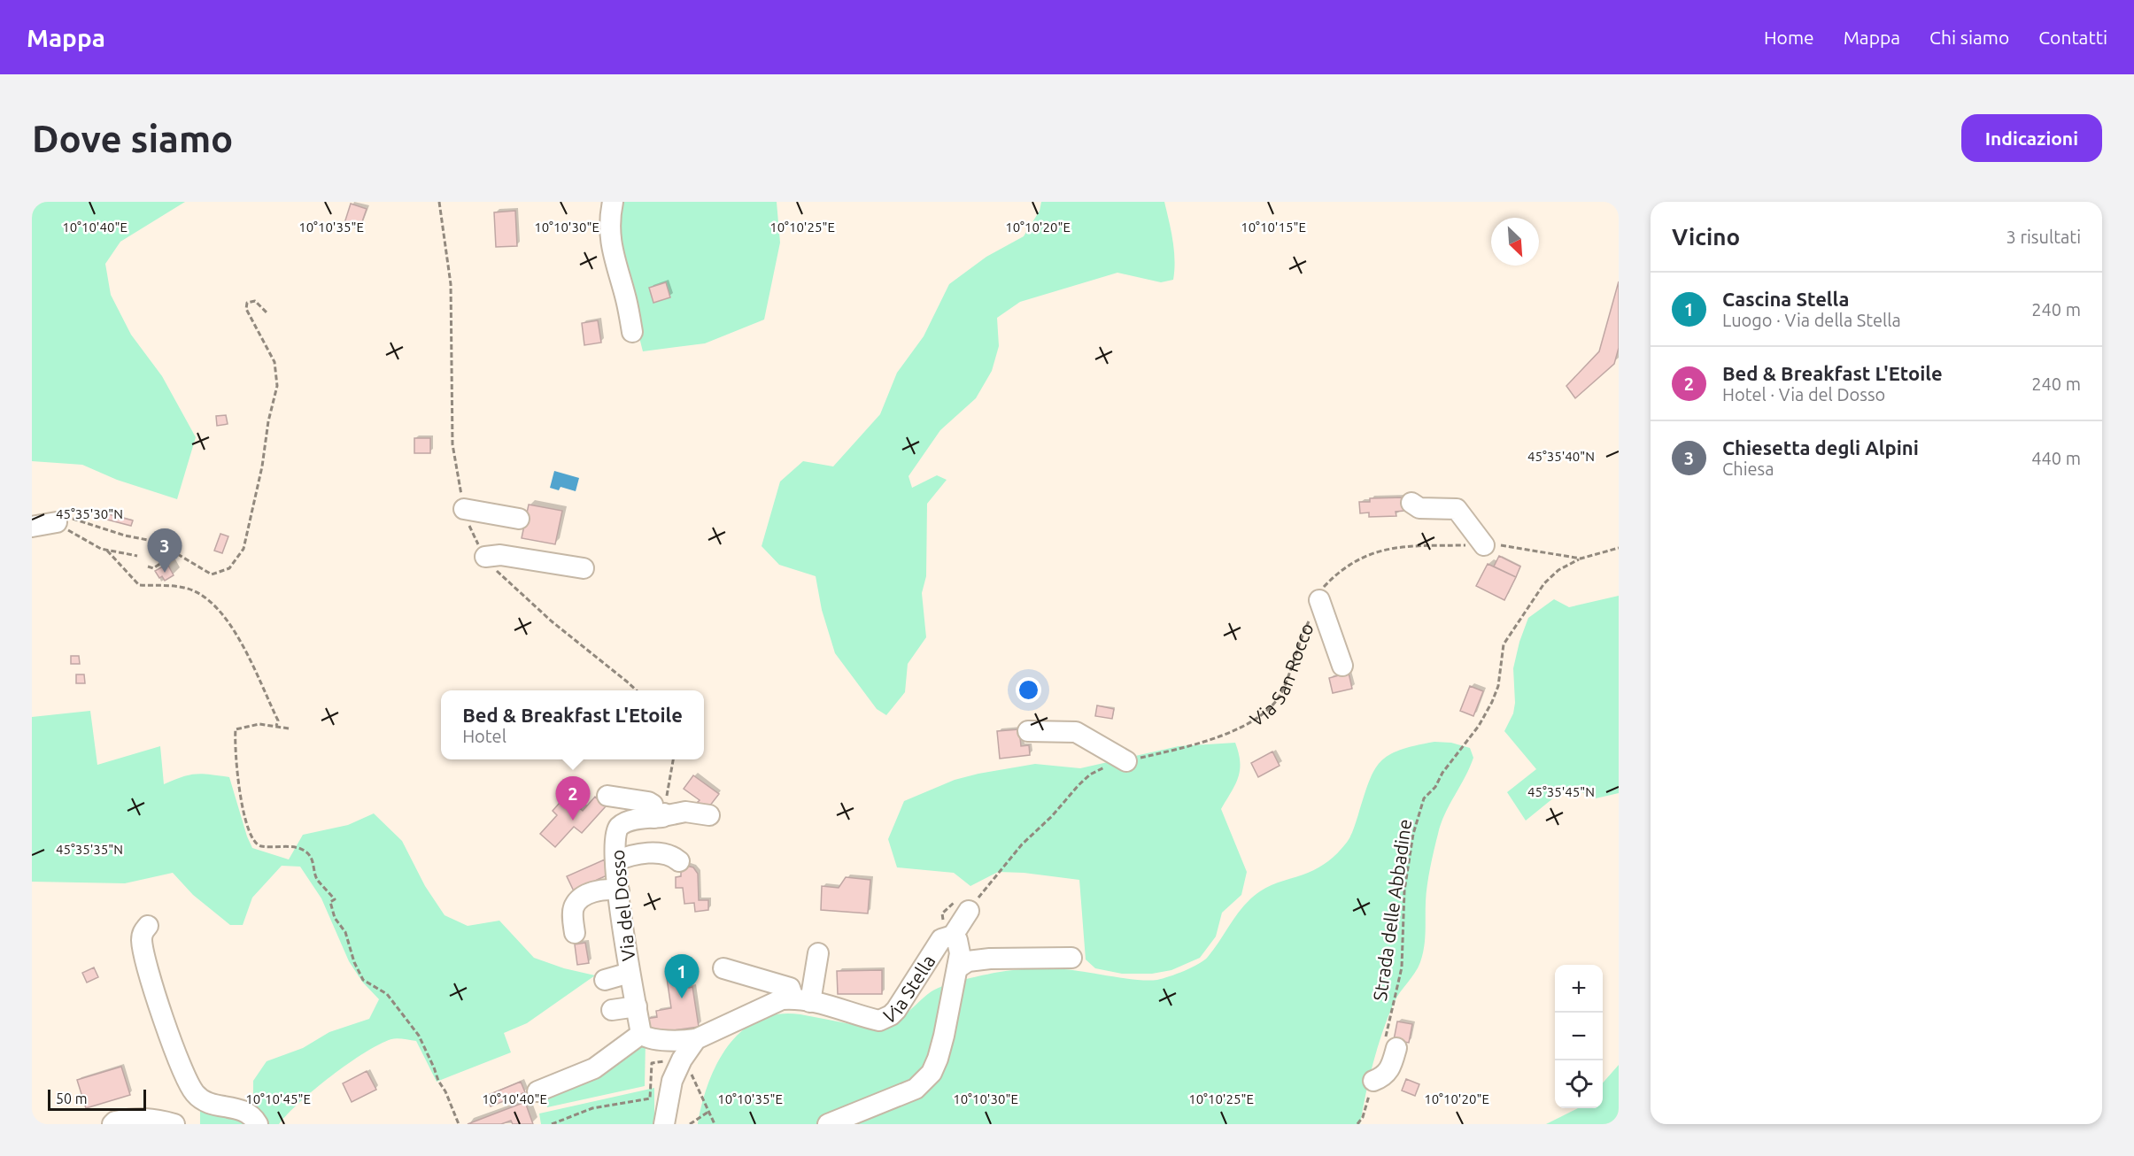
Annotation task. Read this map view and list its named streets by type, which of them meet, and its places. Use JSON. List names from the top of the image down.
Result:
{
  "streets": {
    "street": ["Via del Dosso", "Via Stella"],
    "path": ["Via San Rocco", "Strada delle Abbadine"]
  },
  "crossings": [
    ["Via San Rocco", "Strada delle Abbadine"]
  ],
  "scale_bar": "50 m",
  "north": "bottom right",
  "page": {
    "header": "Mappa",
    "nav": [
      "Home",
      "Mappa",
      "Chi siamo",
      "Contatti"
    ],
    "buttons": "Indicazioni",
    "title": "Dove siamo",
    "heading": ["Vicino", "3 risultati"],
    "list": [
      {
        "mark": "1",
        "name": "Cascina Stella",
        "note": "Luogo · Via della Stella",
        "value": "240 m"
      },
      {
        "mark": "2",
        "name": "Bed & Breakfast L'Etoile",
        "note": "Hotel · Via del Dosso",
        "value": "240 m"
      },
      {
        "mark": "3",
        "name": "Chiesetta degli Alpini",
        "note": "Chiesa",
        "value": "440 m"
      }
    ],
    "pins": ["3", "2", "1"],
    "popup": ["Bed & Breakfast L'Etoile", "Hotel"],
    "map_buttons": ["+", "−"],
    "scale": "50 m"
  },
  "coordinates": [
    "10°10'40\"E",
    "10°10'35\"E",
    "10°10'30\"E",
    "10°10'25\"E",
    "10°10'20\"E",
    "10°10'15\"E",
    "45°35'40\"N",
    "45°35'30\"N",
    "45°35'45\"N",
    "45°35'35\"N",
    "10°10'45\"E"
  ]
}
